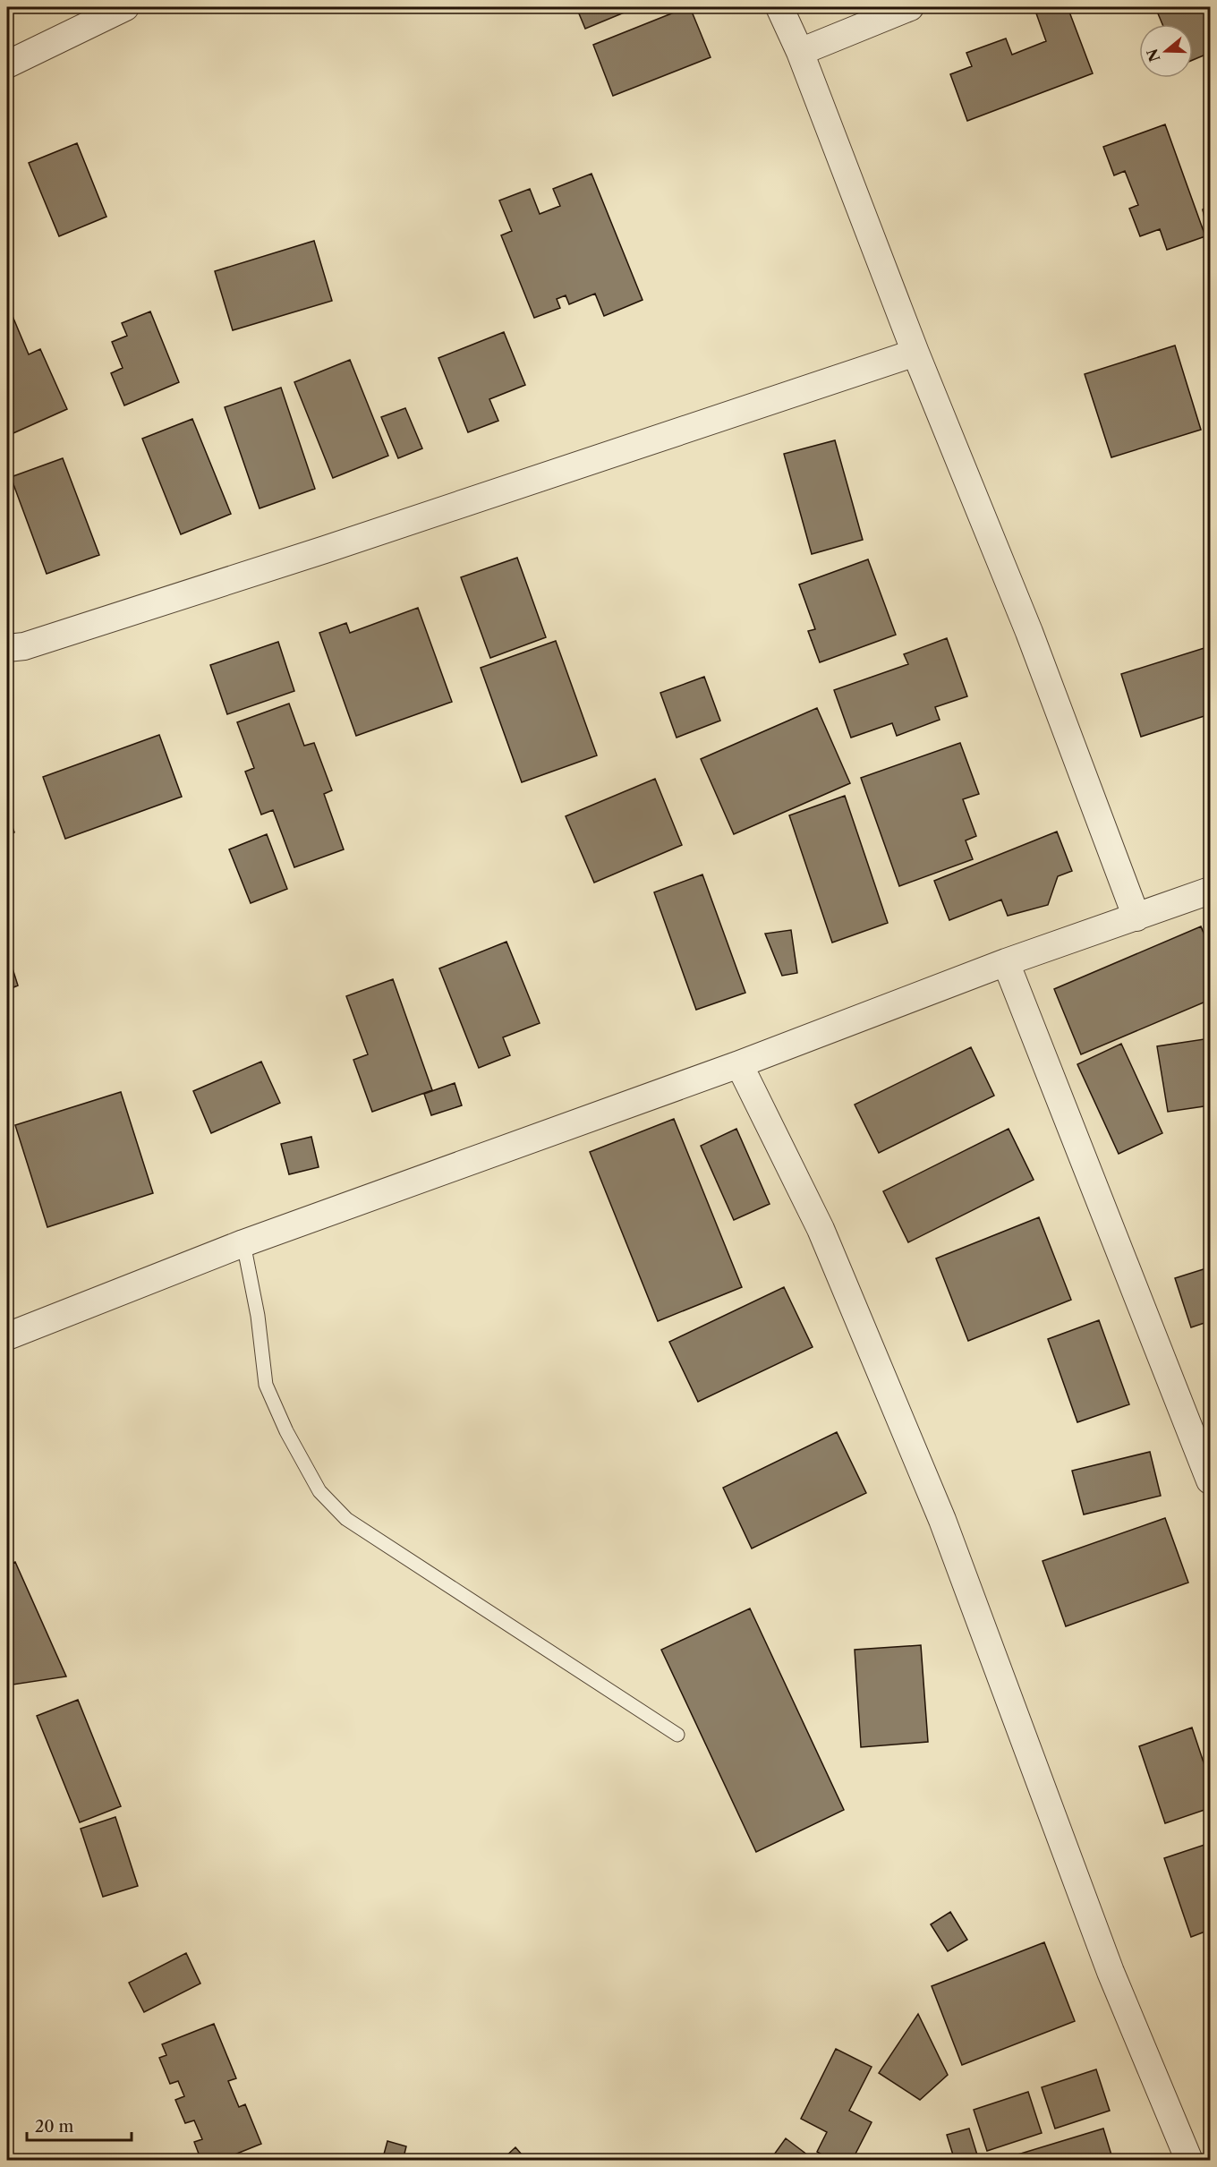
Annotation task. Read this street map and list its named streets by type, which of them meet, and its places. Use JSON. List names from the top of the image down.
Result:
{
  "scale_bar": "20 m",
  "north": "left"
}
